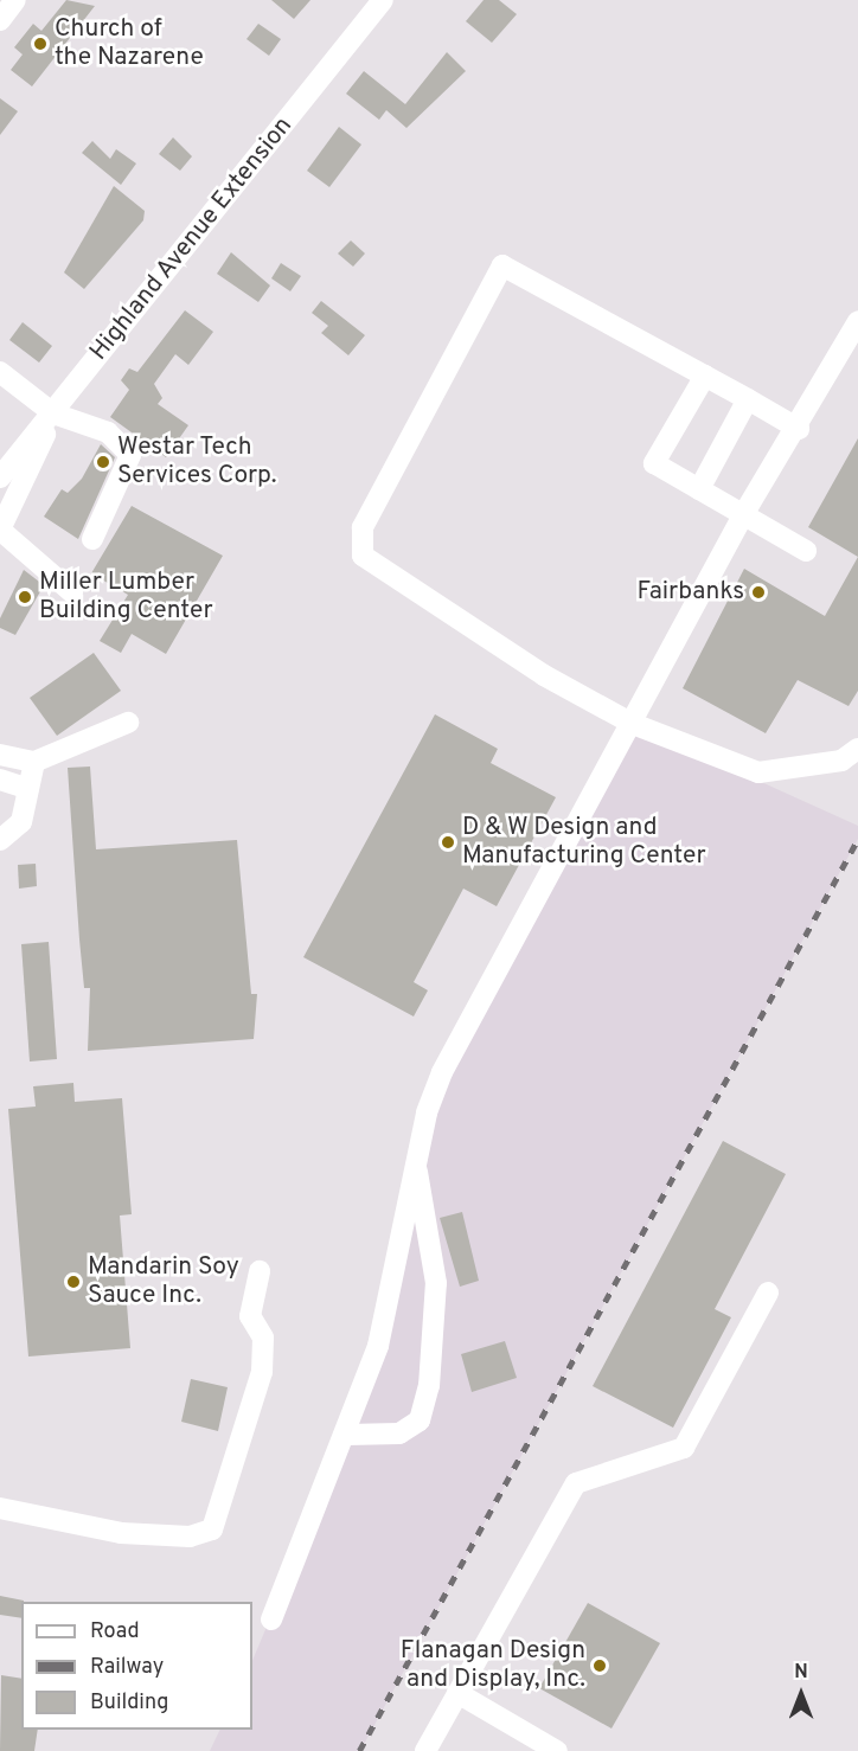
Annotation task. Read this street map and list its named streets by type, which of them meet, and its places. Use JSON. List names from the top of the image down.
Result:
{
  "streets": {
    "street": ["Highland Avenue Extension"]
  },
  "places": [
    "Church of the Nazarene",
    "Westar Tech Services Corp.",
    "Fairbanks",
    "Miller Lumber Building Center",
    "D & W Design and Manufacturing Center",
    "Mandarin Soy Sauce Inc.",
    "Flanagan Design and Display, Inc."
  ],
  "legend": ["Road", "Railway", "Building"],
  "north": "top"
}
